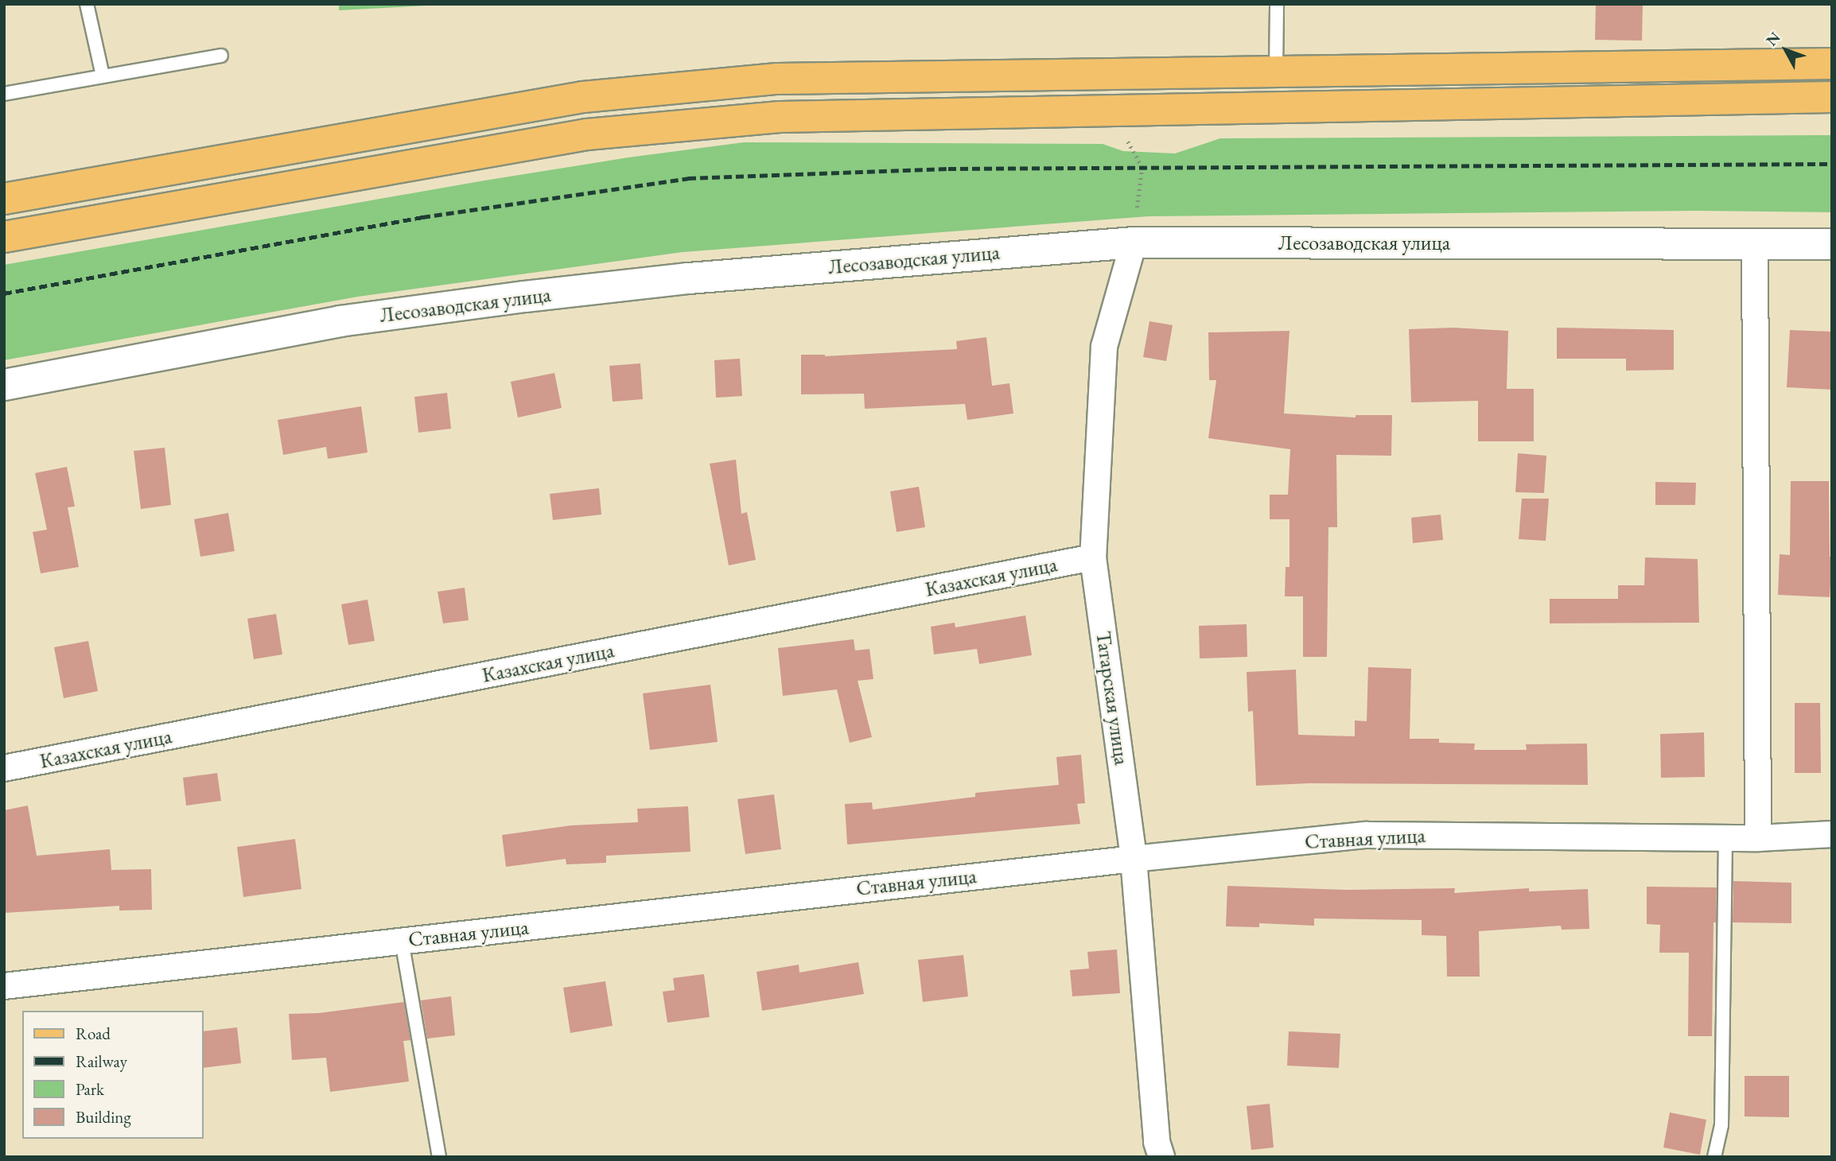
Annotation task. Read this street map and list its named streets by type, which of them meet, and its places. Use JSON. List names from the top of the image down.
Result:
{
  "streets": {
    "street": [
      "Лесозаводская улица",
      "Казахская улица",
      "Татарская улица",
      "Ставная улица"
    ]
  },
  "crossings": [
    ["Лесозаводская улица", "Татарская улица"],
    ["Казахская улица", "Татарская улица"],
    ["Татарская улица", "Ставная улица"]
  ],
  "legend": [
    "Road",
    "Railway",
    "Park",
    "Building"
  ],
  "north": "top left"
}
